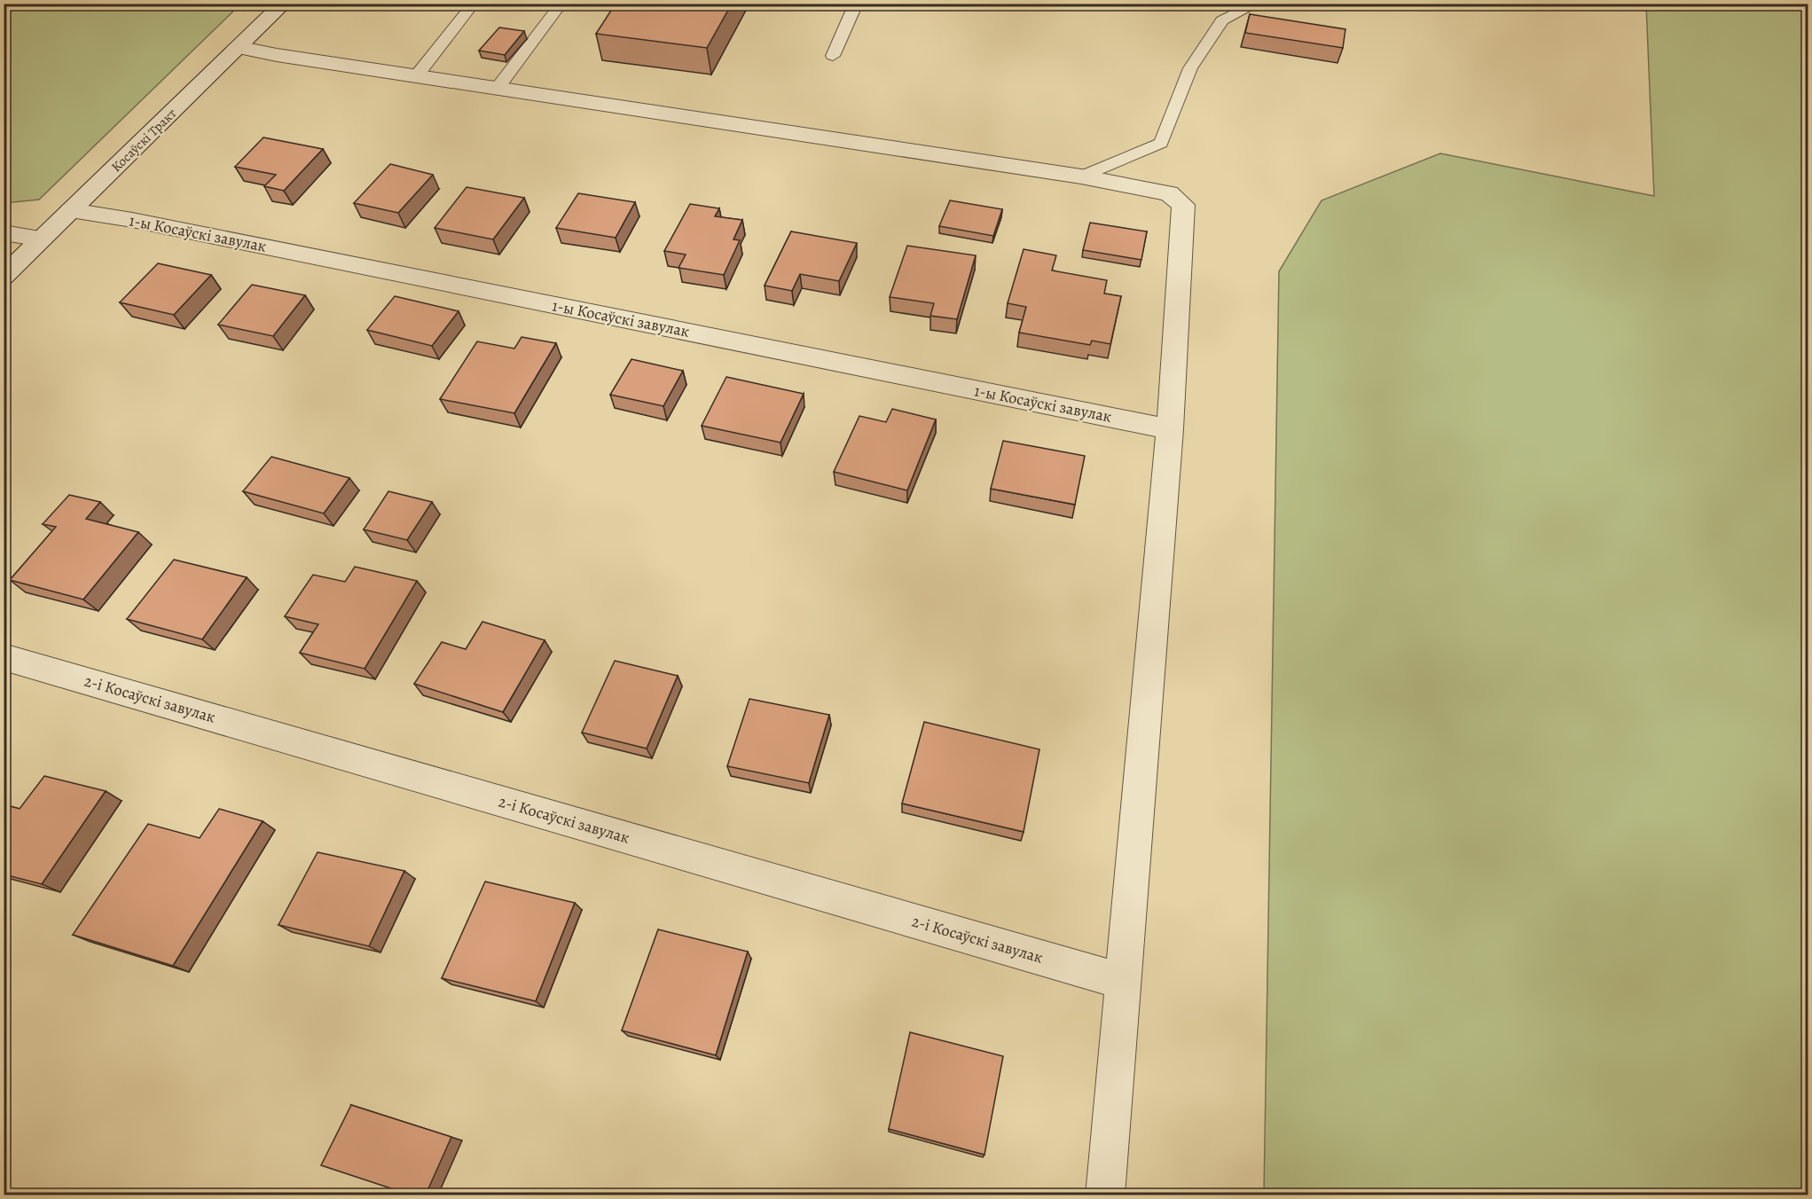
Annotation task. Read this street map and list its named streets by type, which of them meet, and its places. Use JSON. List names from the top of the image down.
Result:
{
  "streets": {
    "street": ["Косаўскі Тракт", "1-ы Косаўскі завулак", "2-і Косаўскі завулак"]
  },
  "crossings": [
    ["Косаўскі Тракт", "1-ы Косаўскі завулак"]
  ]
}
